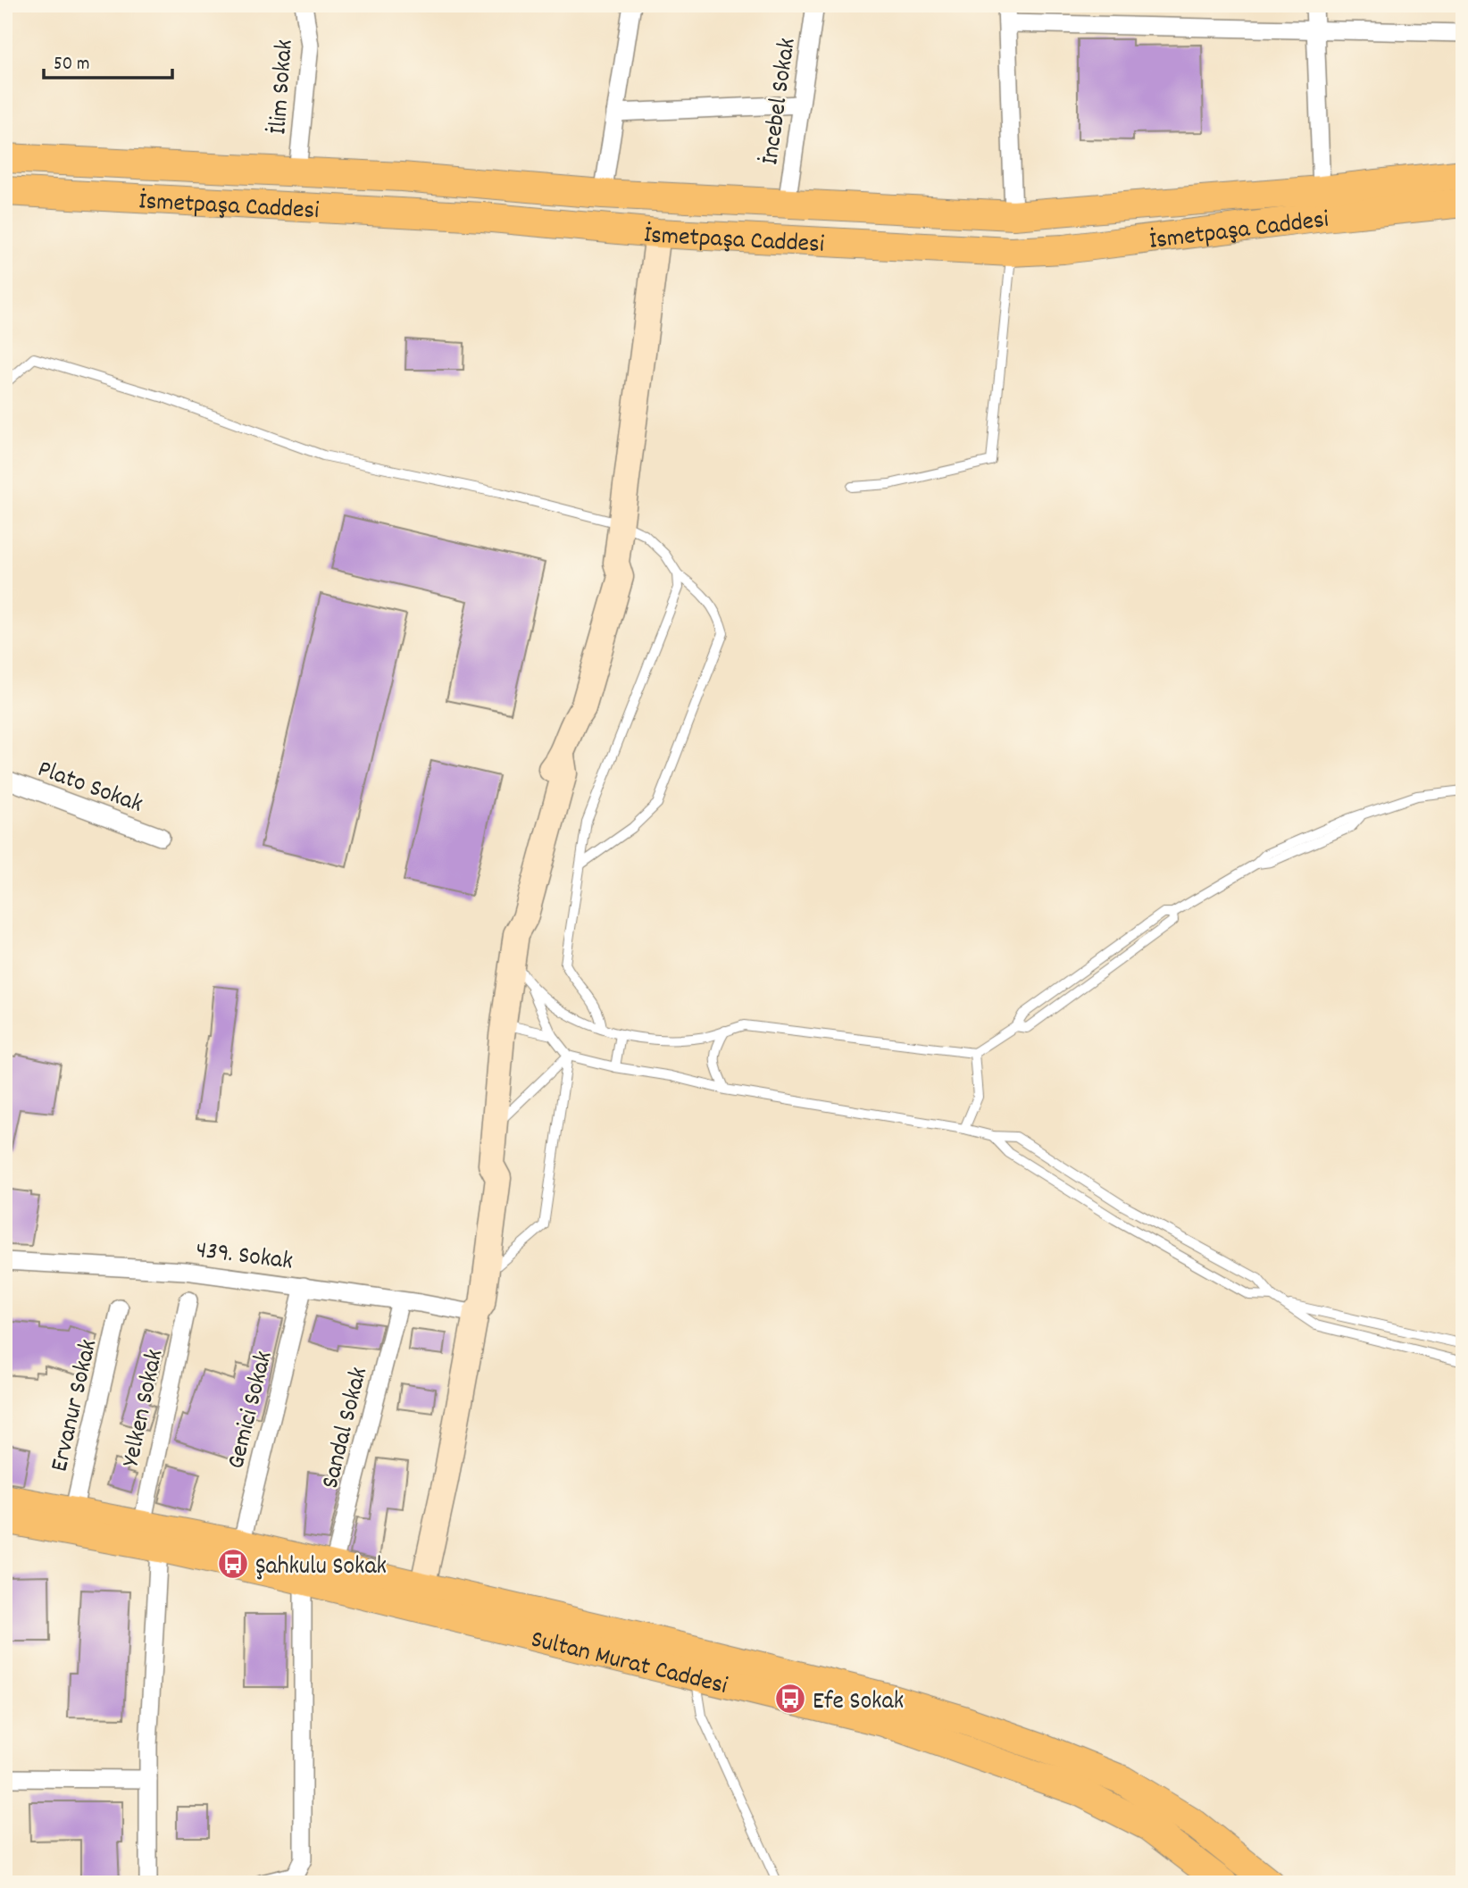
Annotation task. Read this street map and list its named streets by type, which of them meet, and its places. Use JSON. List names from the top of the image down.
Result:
{
  "streets": {
    "main road": ["İsmetpaşa Caddesi", "Sultan Murat Caddesi"],
    "street": [
      "İlim Sokak",
      "İncebel Sokak",
      "Plato Sokak",
      "439. Sokak",
      "Ervanur Sokak",
      "Yelken Sokak",
      "Gemici Sokak",
      "Sandal Sokak"
    ]
  },
  "crossings": [
    ["İlim Sokak", "İsmetpaşa Caddesi"],
    ["İncebel Sokak", "İsmetpaşa Caddesi"],
    ["439. Sokak", "Gemici Sokak"],
    ["439. Sokak", "Sandal Sokak"],
    ["Ervanur Sokak", "Sultan Murat Caddesi"],
    ["Yelken Sokak", "Sultan Murat Caddesi"],
    ["Gemici Sokak", "Sultan Murat Caddesi"],
    ["Sandal Sokak", "Sultan Murat Caddesi"]
  ],
  "places": {
    "bus stop": ["Şahkulu Sokak", "Efe Sokak"]
  },
  "scale_bar": "50 m"
}
